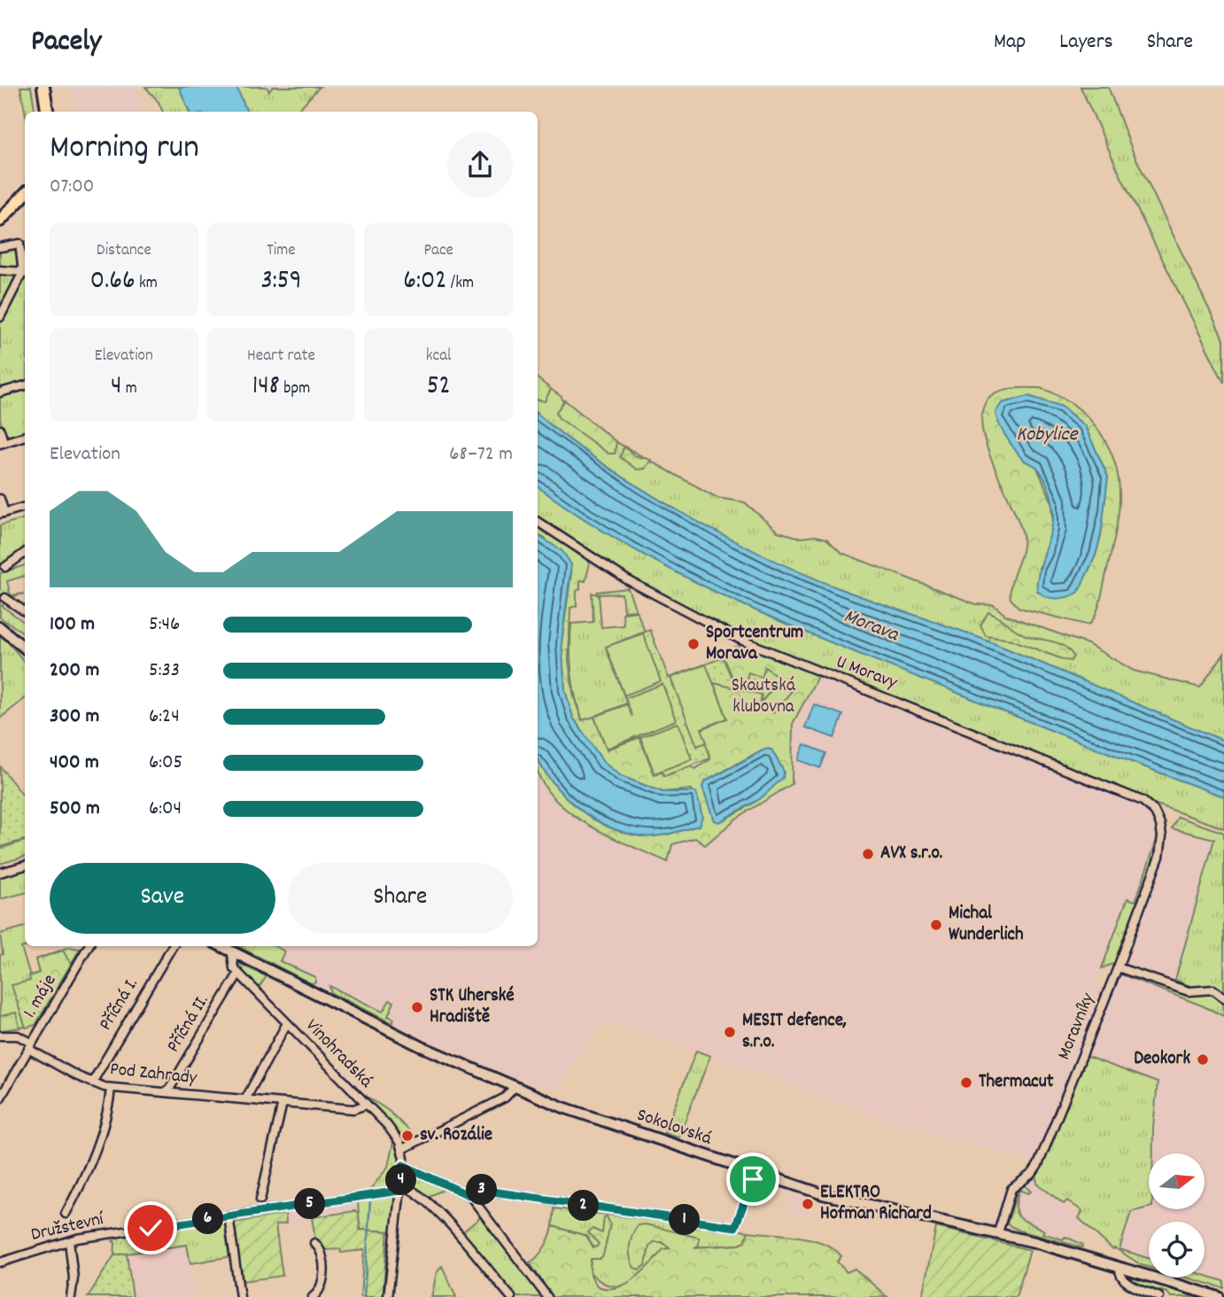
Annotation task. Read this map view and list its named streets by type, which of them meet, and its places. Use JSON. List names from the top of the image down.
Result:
{
  "streets": {
    "main road": ["Sokolovská"],
    "street": [
      "U Moravy",
      "1. máje",
      "Příčná I.",
      "Příčná II.",
      "Moravníky",
      "Vinohradská",
      "Pod Zahrady",
      "Družstevní"
    ]
  },
  "crossings": [
    ["U Moravy", "Moravníky"],
    ["1. máje", "Pod Zahrady"],
    ["Příčná I.", "Pod Zahrady"],
    ["Příčná II.", "Vinohradská"],
    ["Příčná II.", "Pod Zahrady"],
    ["Moravníky", "Sokolovská"],
    ["Vinohradská", "Pod Zahrady"],
    ["Vinohradská", "Sokolovská"]
  ],
  "water": ["Kobylice", "Morava"],
  "parks": ["Skautská klubovna"],
  "places": [
    "Sportcentrum Morava",
    "AVX s.r.o.",
    "Michal Wunderlich",
    "STK Uherské Hradiště",
    "MESIT defence, s.r.o.",
    "Deokork",
    "Thermacut",
    "sv. Rozálie",
    "ELEKTRO Hofman Richard"
  ],
  "north": "right",
  "page": {
    "header": "Pacely",
    "nav": ["Map", "Layers", "Share"],
    "heading": ["Morning run", "07:00"],
    "stats": [
      ["Distance", "0.66 km"],
      ["Time", "3:59"],
      ["Pace", "6:02 /km"],
      ["Elevation", "4 m"],
      ["Heart rate", "148 bpm"],
      ["kcal", "52"]
    ],
    "chart": ["Elevation", "68–72 m"],
    "list": [
      {
        "name": "100 m",
        "note": "5:46"
      },
      {
        "name": "200 m",
        "note": "5:33"
      },
      {
        "name": "300 m",
        "note": "6:24"
      },
      {
        "name": "400 m",
        "note": "6:05"
      },
      {
        "name": "500 m",
        "note": "6:04"
      }
    ],
    "buttons": ["Save", "Share"],
    "pins": [
      "4",
      "3",
      "5",
      "2",
      "6",
      "1"
    ]
  }
}
